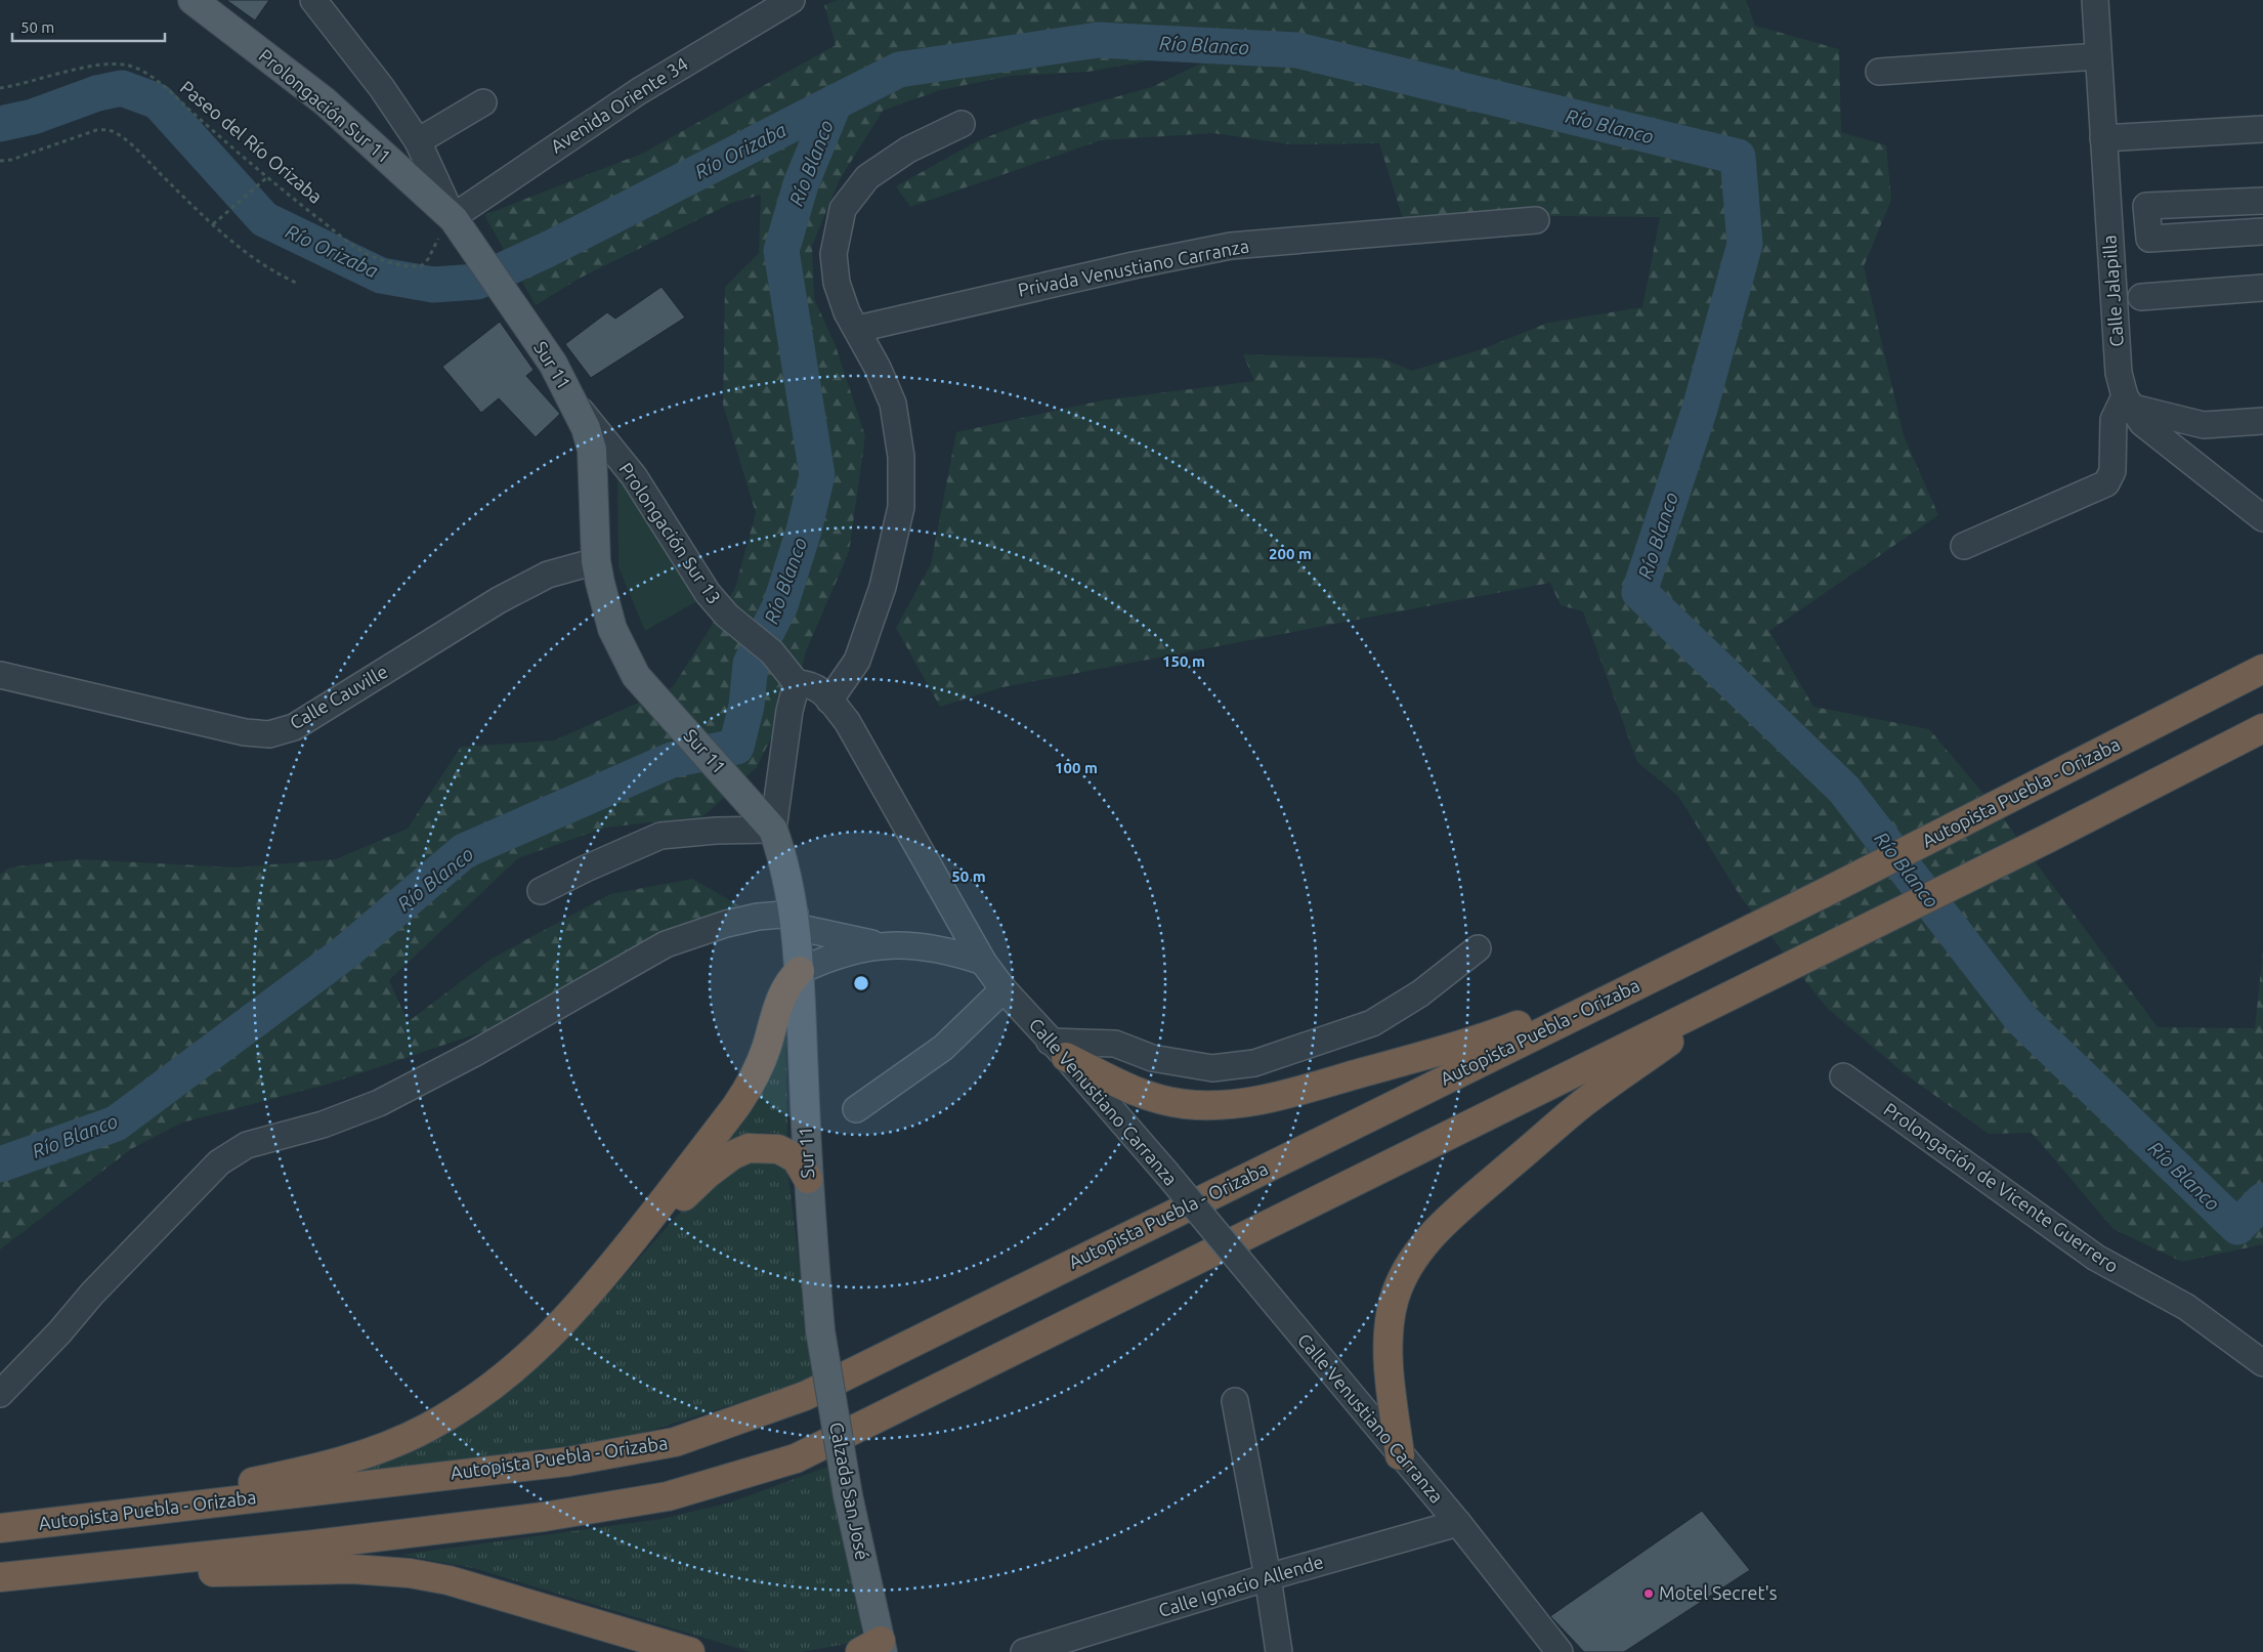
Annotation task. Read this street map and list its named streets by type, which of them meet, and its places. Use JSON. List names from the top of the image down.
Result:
{
  "streets": {
    "highway": ["Autopista Puebla - Orizaba"],
    "main road": ["Prolongación Sur 11", "Sur 11", "Calzada San José"],
    "street": [
      "Avenida Oriente 34",
      "Privada Venustiano Carranza",
      "Calle Jalapilla",
      "Prolongación Sur 13",
      "Calle Cauville",
      "Calle Venustiano Carranza",
      "Prolongación de Vicente Guerrero",
      "Calle Ignacio Allende"
    ],
    "path": ["Paseo del Río Orizaba"]
  },
  "crossings": [
    ["Avenida Oriente 34", "Prolongación Sur 11"],
    ["Avenida Oriente 34", "Paseo del Río Orizaba"],
    ["Avenida Oriente 34", "Sur 11"],
    ["Prolongación Sur 11", "Paseo del Río Orizaba"],
    ["Prolongación Sur 11", "Sur 11"],
    ["Paseo del Río Orizaba", "Sur 11"],
    ["Sur 11", "Prolongación Sur 13"],
    ["Sur 11", "Calle Cauville"],
    ["Sur 11", "Calzada San José"],
    ["Prolongación Sur 13", "Calle Venustiano Carranza"],
    ["Calle Venustiano Carranza", "Calle Ignacio Allende"]
  ],
  "water": ["Río Blanco", "Río Orizaba"],
  "places": ["Motel Secret's"],
  "scale_bar": "50 m",
  "rings": [
    "200 m",
    "150 m",
    "100 m",
    "50 m"
  ]
}
